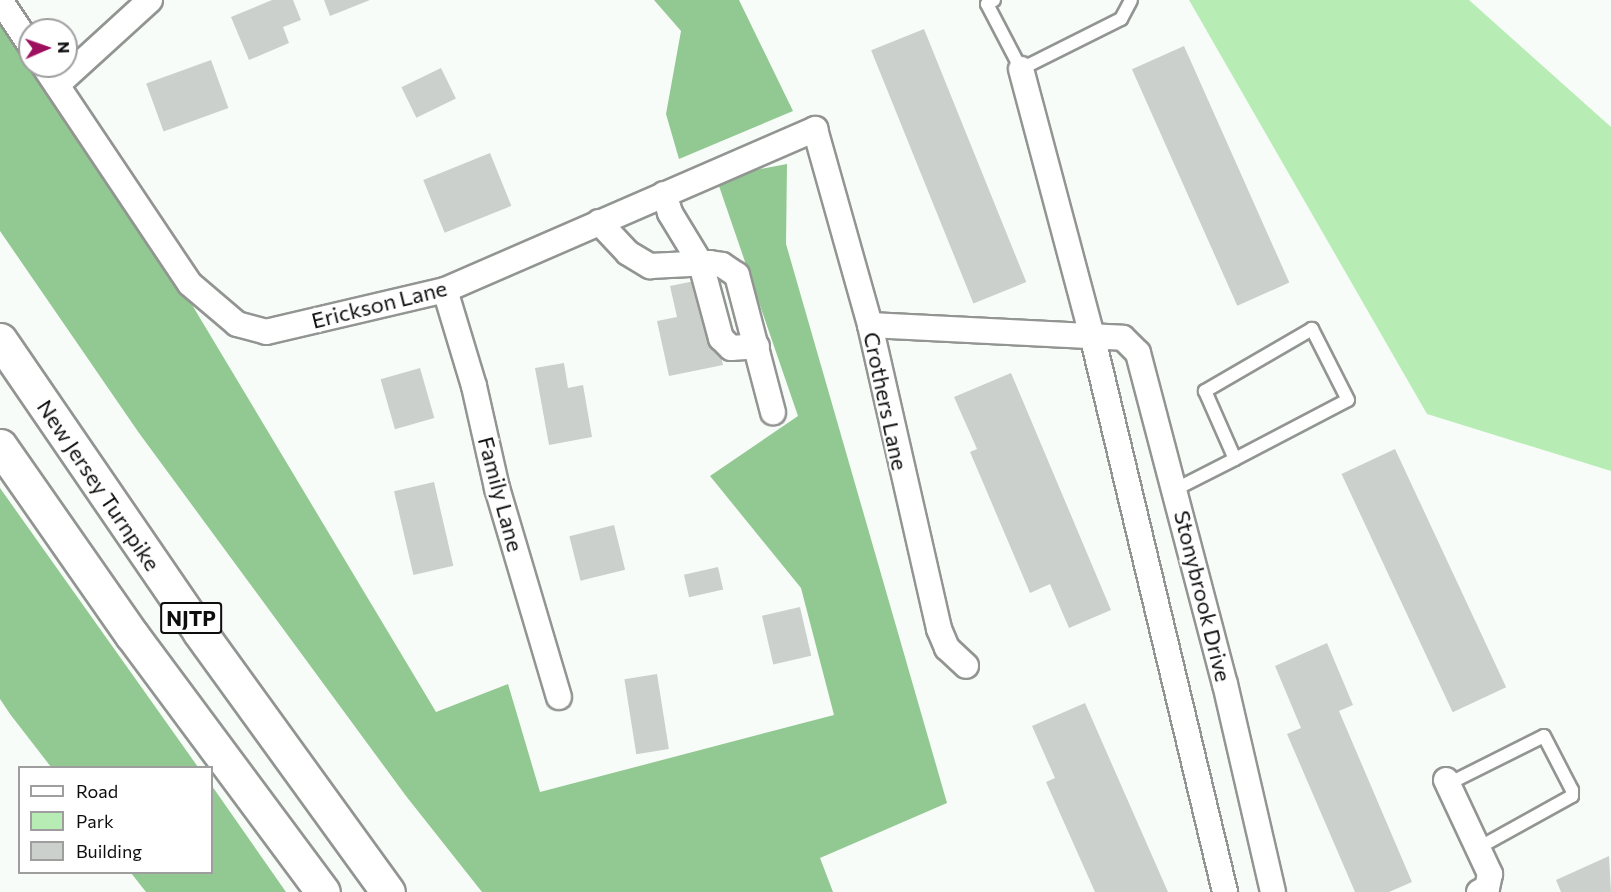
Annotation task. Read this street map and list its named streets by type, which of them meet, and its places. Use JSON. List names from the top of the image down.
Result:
{
  "streets": {
    "highway": ["New Jersey Turnpike", "NJTP"],
    "street": [
      "Erickson Lane",
      "Crothers Lane",
      "Family Lane",
      "Stonybrook Drive"
    ]
  },
  "crossings": [
    ["Erickson Lane", "Crothers Lane"],
    ["Erickson Lane", "Family Lane"],
    ["Crothers Lane", "Stonybrook Drive"]
  ],
  "legend": ["Road", "Park", "Building"],
  "north": "right"
}
